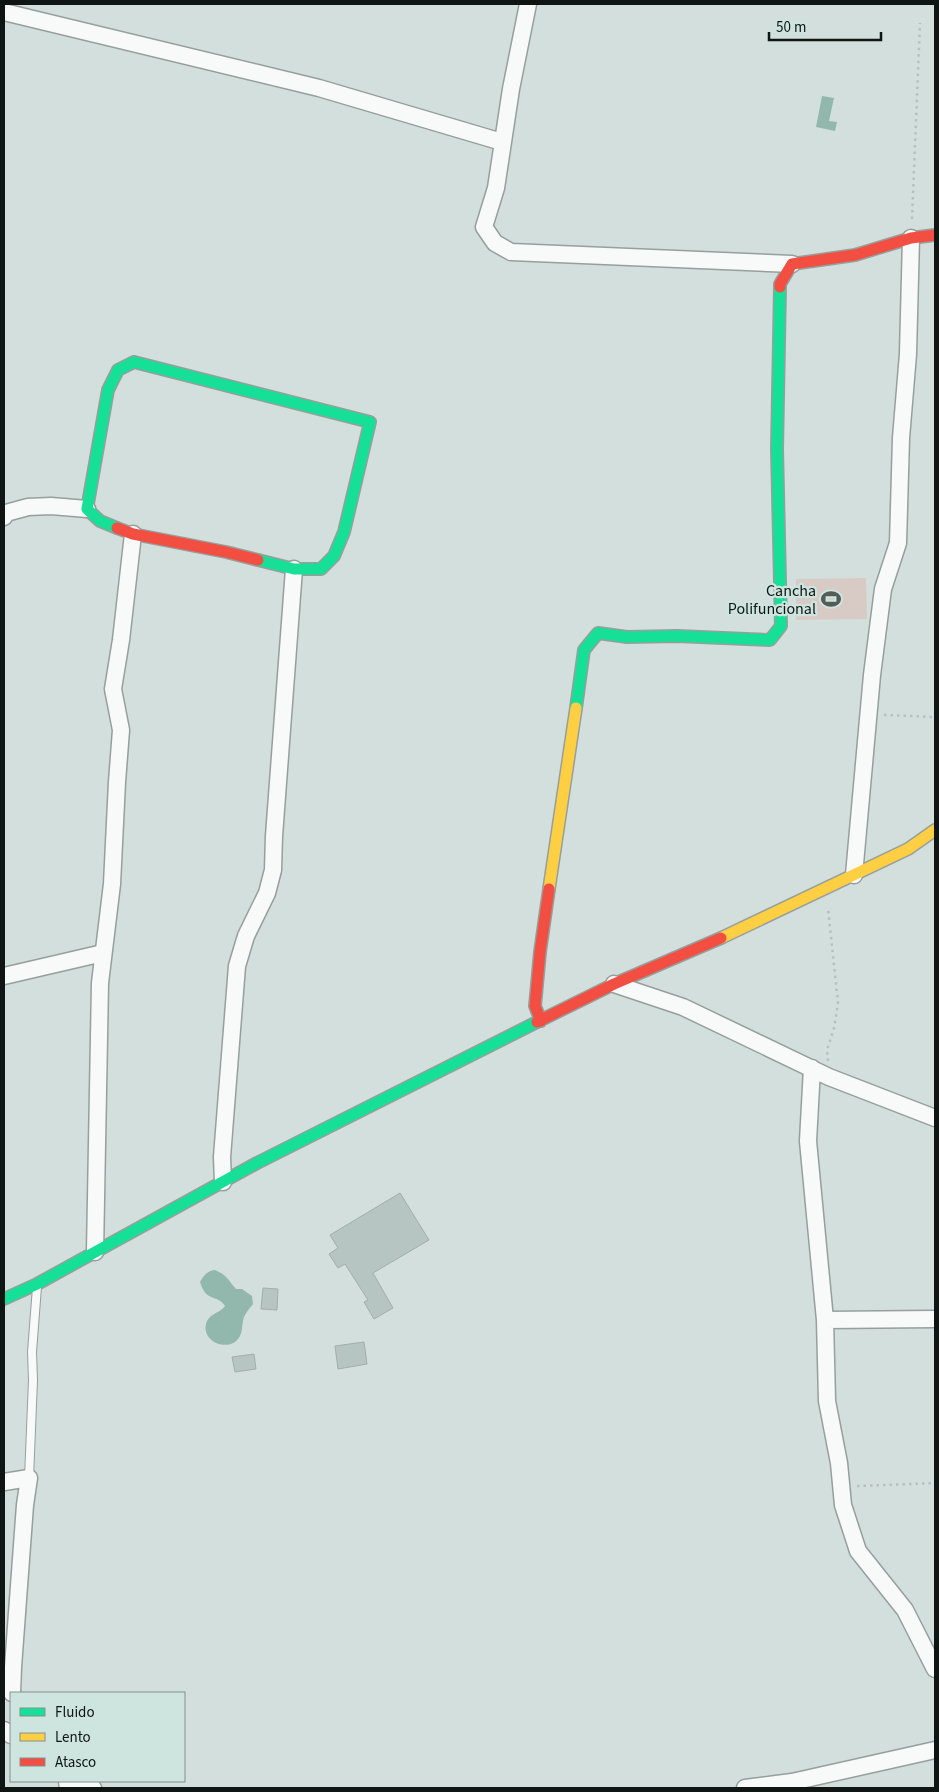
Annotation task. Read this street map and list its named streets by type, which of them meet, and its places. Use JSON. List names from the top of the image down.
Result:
{
  "places": {
    "sports": ["Cancha Polifuncional"]
  },
  "legend": ["Fluido", "Lento", "Atasco"],
  "scale_bar": "50 m"
}
